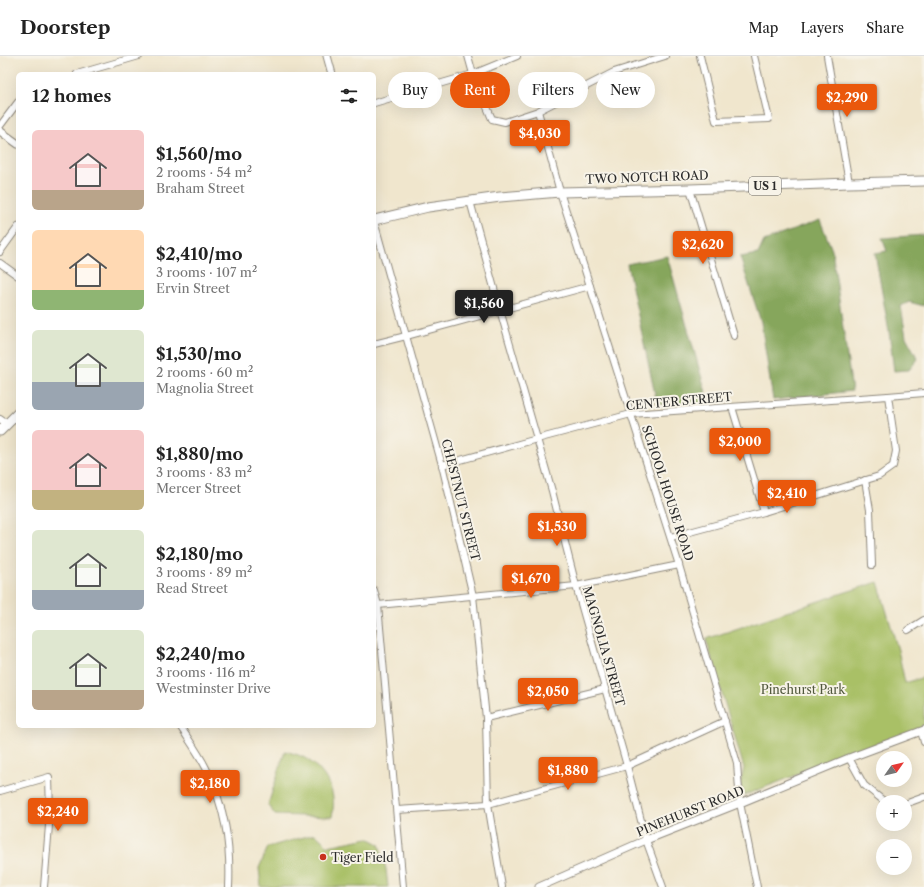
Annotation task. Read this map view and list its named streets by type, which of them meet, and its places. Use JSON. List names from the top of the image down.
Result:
{
  "streets": {
    "main road": ["TWO NOTCH ROAD", "US 1"],
    "street": [
      "CENTER STREET",
      "SCHOOL HOUSE ROAD",
      "CHESTNUT STREET",
      "MAGNOLIA STREET",
      "PINEHURST ROAD"
    ]
  },
  "crossings": [
    ["TWO NOTCH ROAD", "SCHOOL HOUSE ROAD"],
    ["TWO NOTCH ROAD", "MAGNOLIA STREET"],
    ["CENTER STREET", "SCHOOL HOUSE ROAD"],
    ["CENTER STREET", "CHESTNUT STREET"],
    ["CENTER STREET", "MAGNOLIA STREET"],
    ["SCHOOL HOUSE ROAD", "PINEHURST ROAD"],
    ["MAGNOLIA STREET", "PINEHURST ROAD"]
  ],
  "parks": ["Pinehurst Park"],
  "places": ["Tiger Field"],
  "north": "top right",
  "page": {
    "header": "Doorstep",
    "nav": ["Map", "Layers", "Share"],
    "chip": [
      "Buy",
      "Rent",
      "Filters",
      "New"
    ],
    "heading": "12 homes",
    "price": [
      "$2,290",
      "$4,030",
      "$2,620",
      "$1,560",
      "$2,000",
      "$2,410",
      "$1,530",
      "$1,670",
      "$2,050",
      "$1,880",
      "$2,180",
      "$2,240"
    ],
    "list": [
      {
        "name": "$1,560/mo",
        "note": "2 rooms · 54 m² · Braham Street"
      },
      {
        "name": "$2,410/mo",
        "note": "3 rooms · 107 m² · Ervin Street"
      },
      {
        "name": "$1,530/mo",
        "note": "2 rooms · 60 m² · Magnolia Street"
      },
      {
        "name": "$1,880/mo",
        "note": "3 rooms · 83 m² · Mercer Street"
      },
      {
        "name": "$2,180/mo",
        "note": "3 rooms · 89 m² · Read Street"
      },
      {
        "name": "$2,240/mo",
        "note": "3 rooms · 116 m² · Westminster Drive"
      }
    ],
    "map_buttons": ["+", "−"]
  }
}
